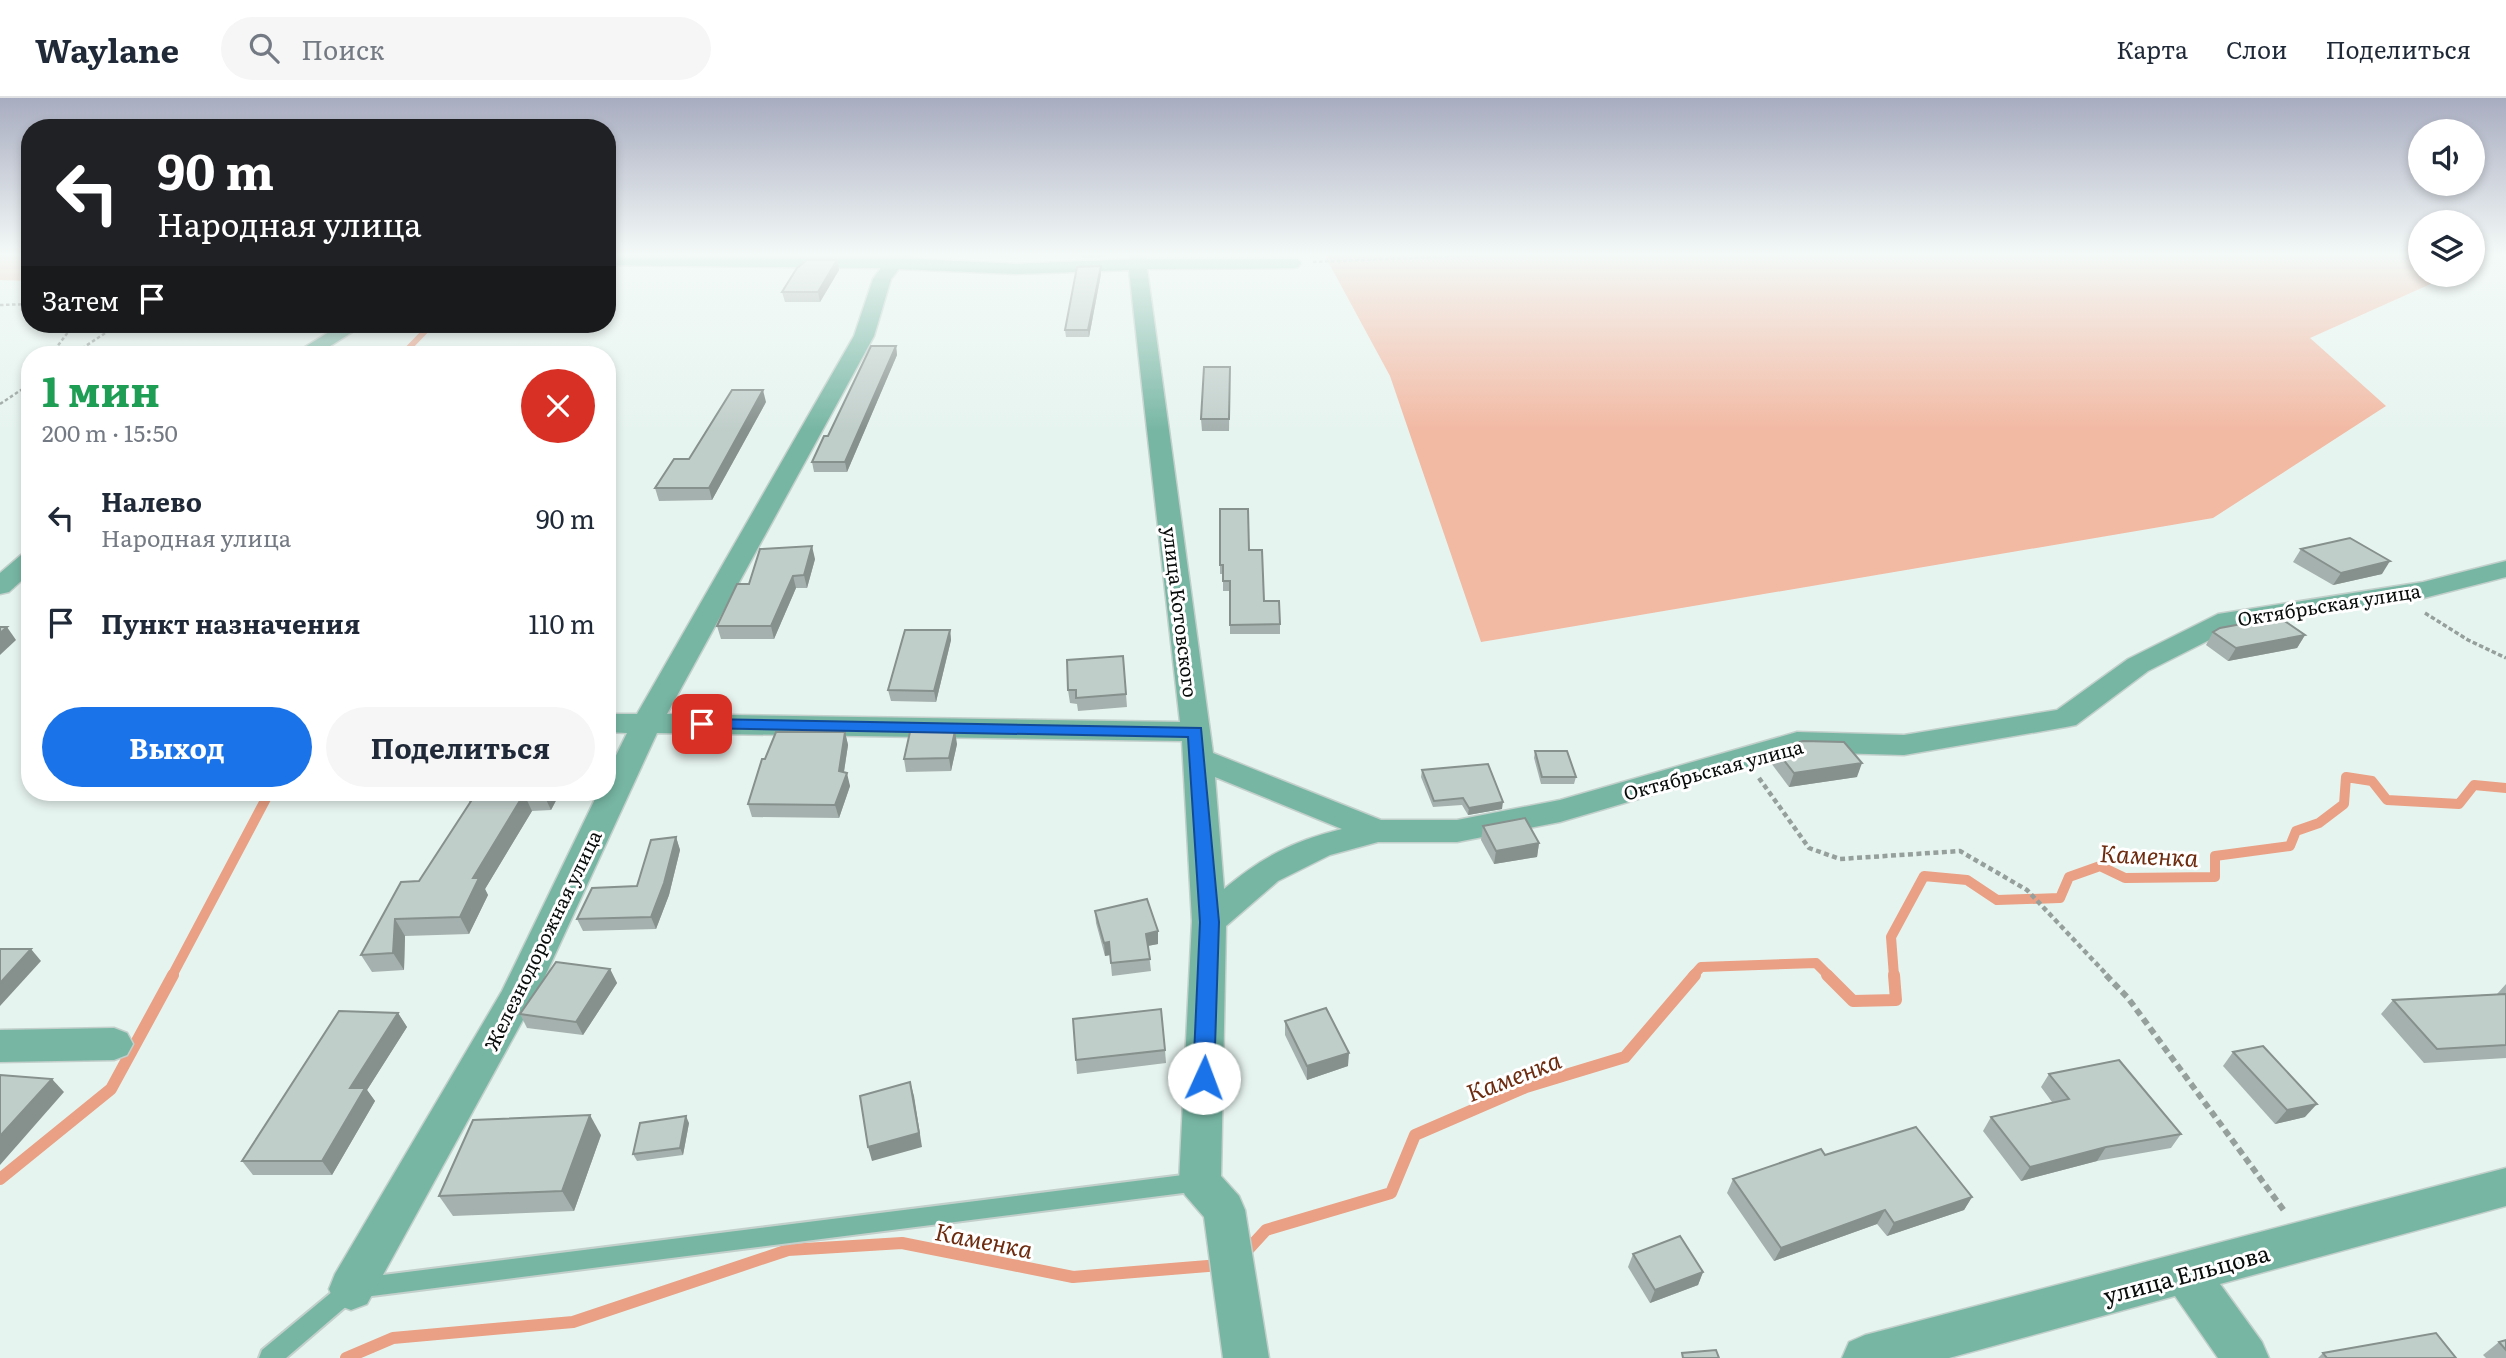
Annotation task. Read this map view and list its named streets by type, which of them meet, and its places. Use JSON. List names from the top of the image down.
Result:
{
  "streets": {
    "street": [
      "Октябрьская улица",
      "улица Котовского",
      "Железнодорожная улица",
      "улица Ельцова"
    ]
  },
  "crossings": [
    ["Октябрьская улица", "улица Котовского"]
  ],
  "water": ["Каменка"],
  "page": {
    "header": "Waylane",
    "search": "Поиск",
    "nav": ["Карта", "Слои", "Поделиться"],
    "turn": ["90 m", "Народная улица"],
    "then": "Затем",
    "heading": ["1 мин", "200 m · 15:50"],
    "list": [
      {
        "name": "Налево",
        "note": "Народная улица",
        "value": "90 m"
      },
      {
        "name": "Пункт назначения",
        "value": "110 m"
      }
    ],
    "buttons": ["Выход", "Поделиться"]
  }
}
